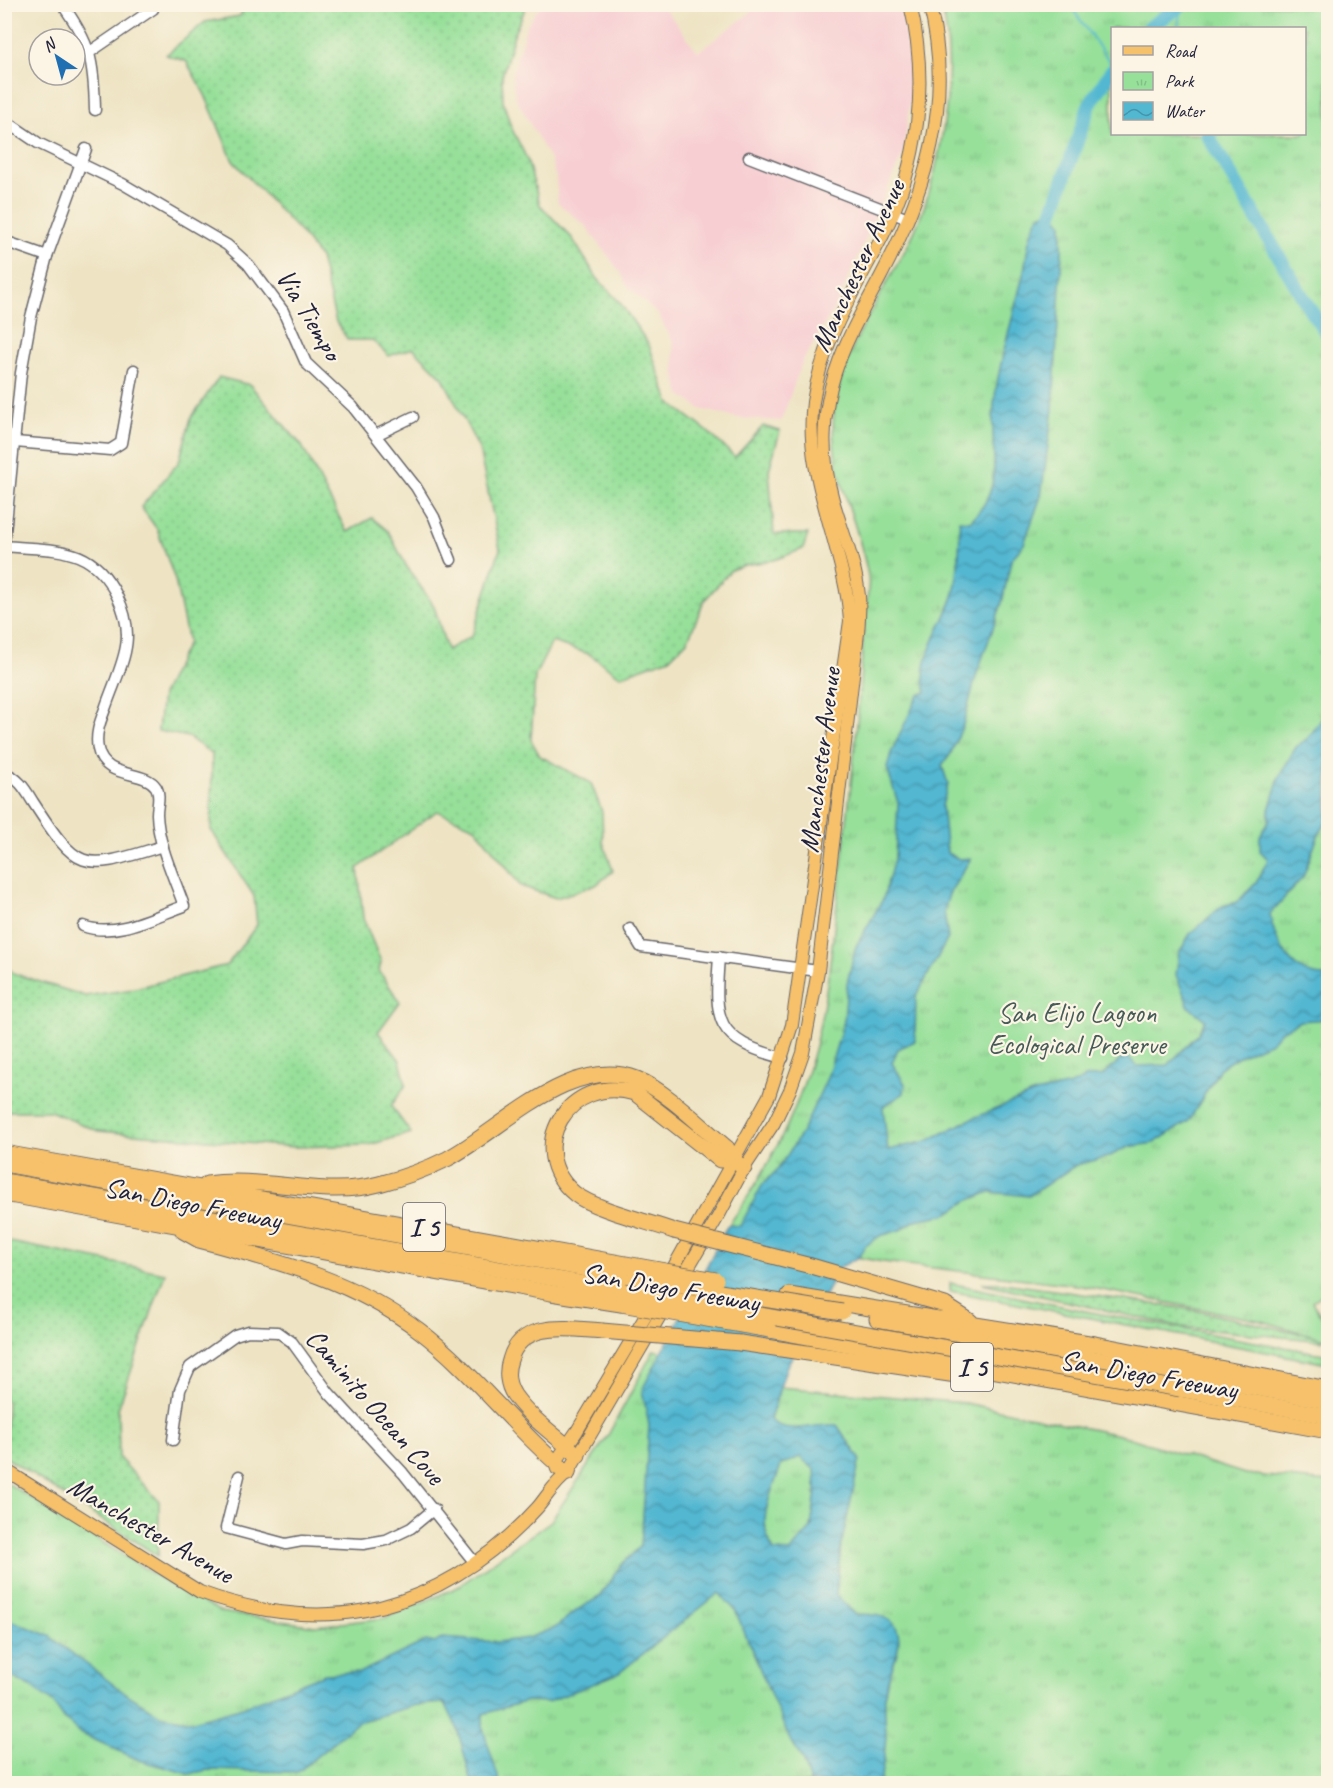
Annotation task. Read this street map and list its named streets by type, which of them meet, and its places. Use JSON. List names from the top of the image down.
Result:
{
  "streets": {
    "highway": ["San Diego Freeway", "I 5"],
    "main road": ["Manchester Avenue"],
    "street": ["Via Tiempo", "Caminito Ocean Cove"]
  },
  "parks": ["San Elijo Lagoon Ecological Preserve"],
  "legend": ["Road", "Park", "Water"],
  "north": "top left"
}
